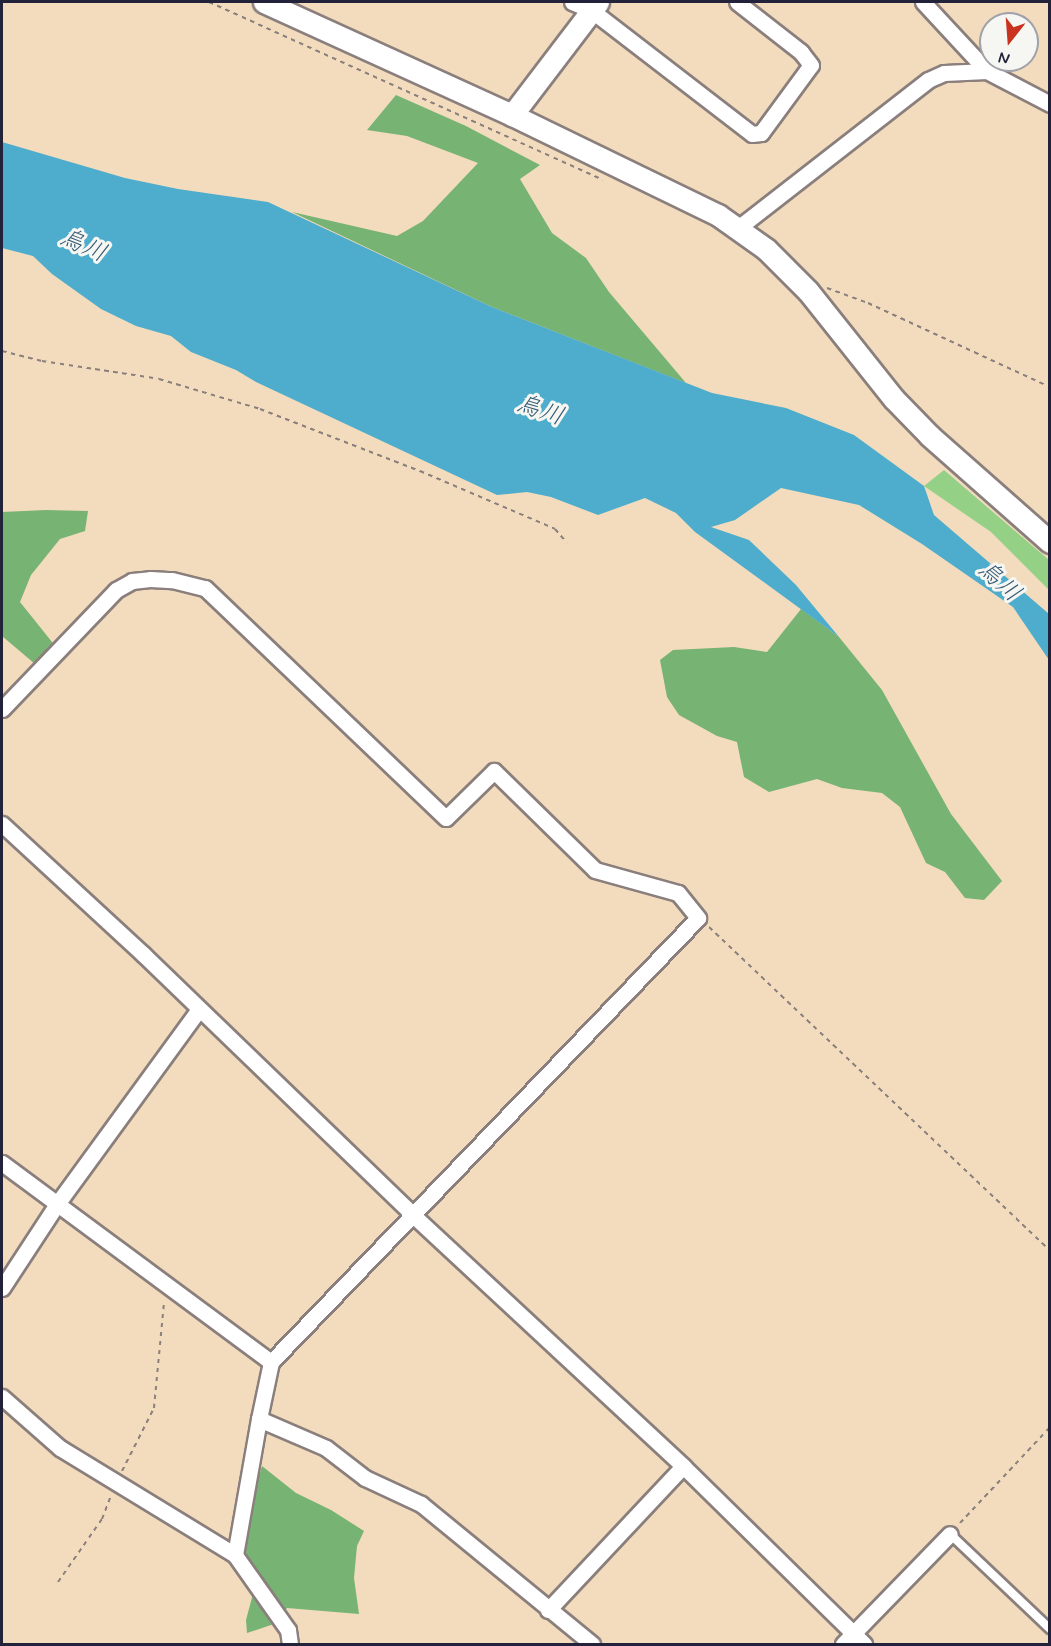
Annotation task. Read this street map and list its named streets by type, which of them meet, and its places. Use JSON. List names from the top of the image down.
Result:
{
  "water": ["烏川"],
  "north": "bottom"
}
